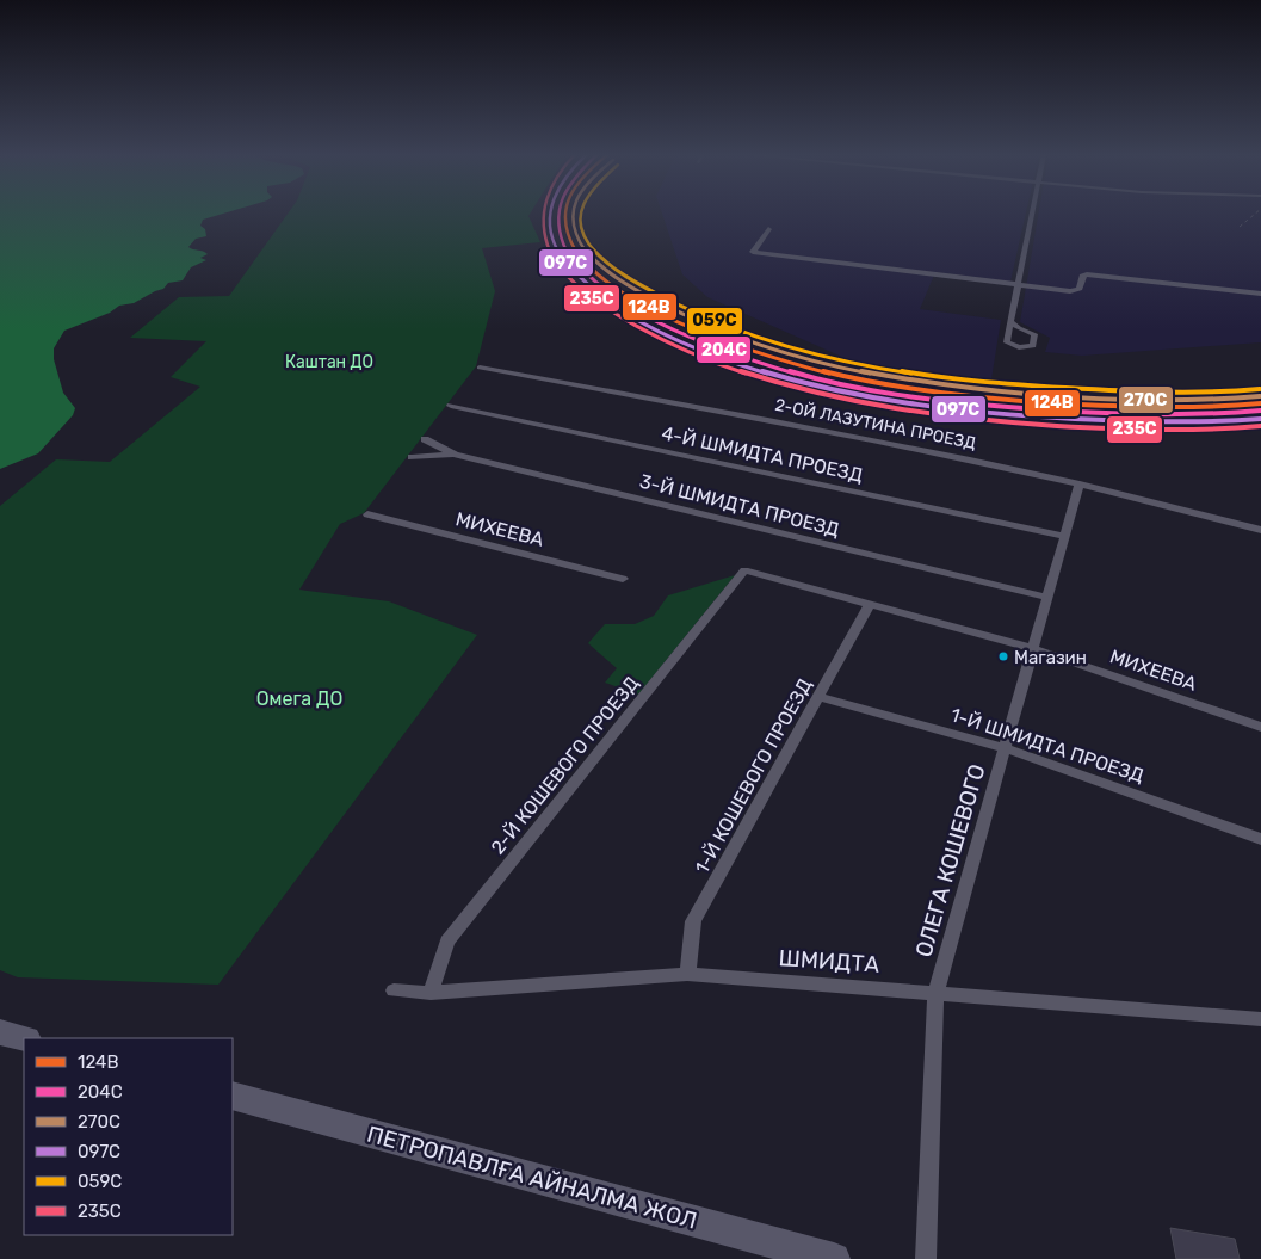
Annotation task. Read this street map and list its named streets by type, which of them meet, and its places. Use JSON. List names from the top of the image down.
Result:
{
  "streets": {
    "highway": ["ПЕТРОПАВЛҒА АЙНАЛМА ЖОЛ"],
    "street": [
      "2-ОЙ ЛАЗУТИНА ПРОЕЗД",
      "4-Й ШМИДТА ПРОЕЗД",
      "3-Й ШМИДТА ПРОЕЗД",
      "МИХЕЕВА",
      "1-Й ШМИДТА ПРОЕЗД",
      "2-Й КОШЕВОГО ПРОЕЗД",
      "1-Й КОШЕВОГО ПРОЕЗД",
      "ОЛЕГА КОШЕВОГО",
      "ШМИДТА"
    ]
  },
  "crossings": [
    ["2-ОЙ ЛАЗУТИНА ПРОЕЗД", "ОЛЕГА КОШЕВОГО"],
    ["4-Й ШМИДТА ПРОЕЗД", "ОЛЕГА КОШЕВОГО"],
    ["3-Й ШМИДТА ПРОЕЗД", "ОЛЕГА КОШЕВОГО"],
    ["МИХЕЕВА", "ОЛЕГА КОШЕВОГО"],
    ["1-Й ШМИДТА ПРОЕЗД", "1-Й КОШЕВОГО ПРОЕЗД"],
    ["1-Й ШМИДТА ПРОЕЗД", "ОЛЕГА КОШЕВОГО"],
    ["2-Й КОШЕВОГО ПРОЕЗД", "1-Й КОШЕВОГО ПРОЕЗД"],
    ["2-Й КОШЕВОГО ПРОЕЗД", "ШМИДТА"],
    ["1-Й КОШЕВОГО ПРОЕЗД", "ШМИДТА"],
    ["ОЛЕГА КОШЕВОГО", "ШМИДТА"]
  ],
  "parks": ["Каштан ДО", "Омега ДО"],
  "places": ["Магазин"],
  "lines": [
    "transit line 124В",
    "transit line 204С",
    "transit line 270С",
    "transit line 097С",
    "transit line 059С",
    "transit line 235С"
  ],
  "legend": [
    "124В",
    "204С",
    "270С",
    "097С",
    "059С",
    "235С"
  ]
}
